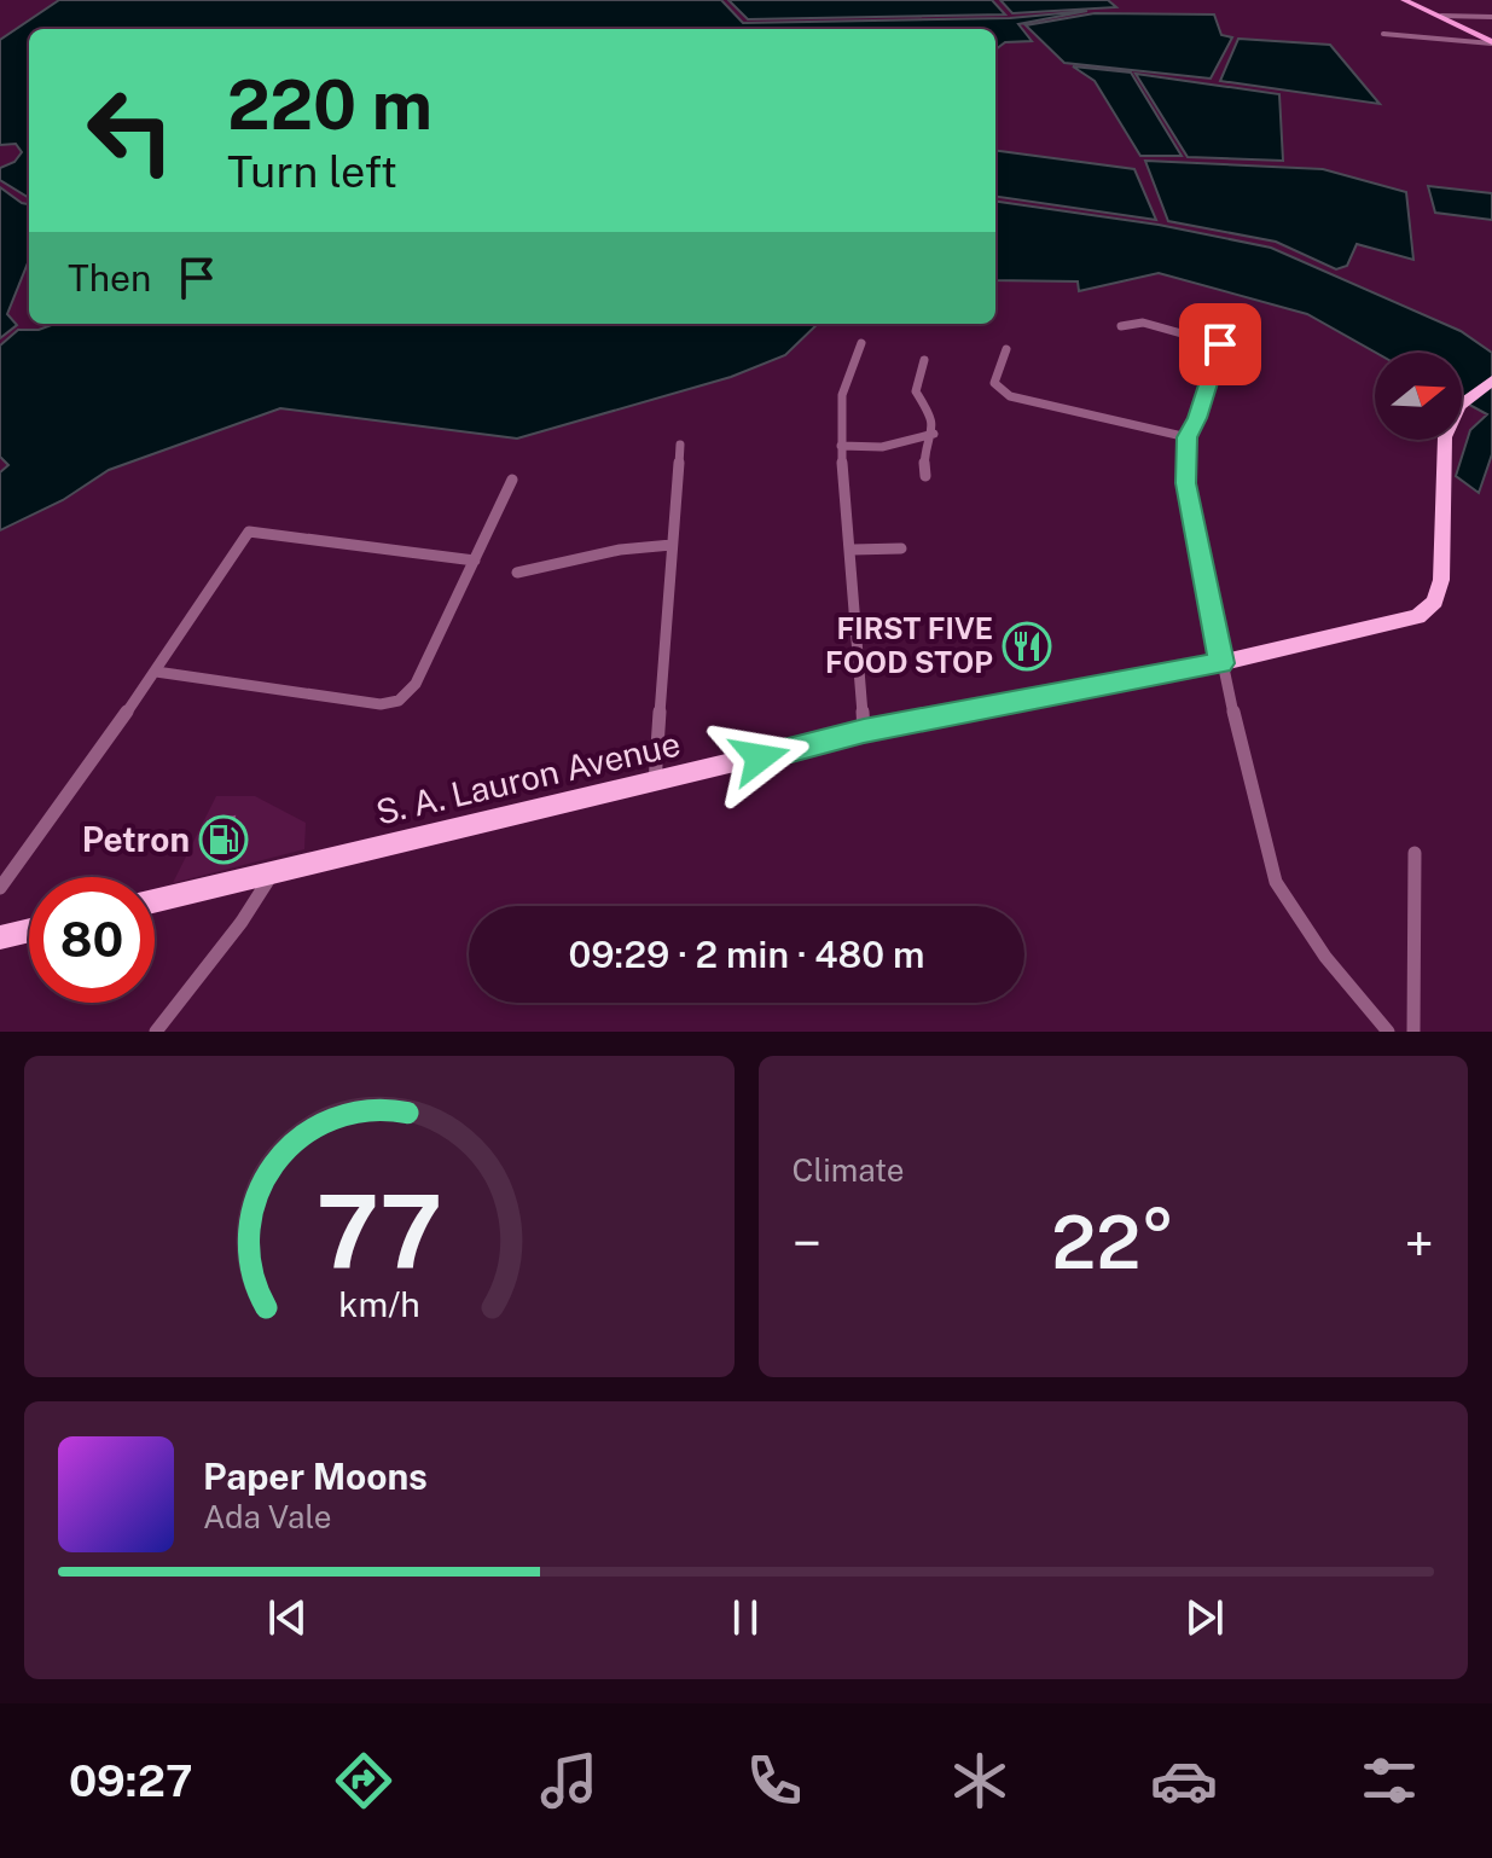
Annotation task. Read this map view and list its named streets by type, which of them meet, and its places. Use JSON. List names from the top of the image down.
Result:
{
  "streets": {
    "highway": ["S. A. Lauron Avenue"]
  },
  "places": {
    "restaurant": ["FIRST FIVE FOOD STOP"],
    "fuel station": ["Petron"]
  },
  "north": "right",
  "page": {
    "turn": ["220 m", "Turn left"],
    "then": "Then",
    "limit": "80",
    "trip": "09:29 · 2 min · 480 m",
    "tile": "Climate",
    "heat": ["−", "22°", "+"],
    "song": ["Paper Moons", "Ada Vale"],
    "tabs": "09:27",
    "gauge": ["77", "km/h"]
  }
}
